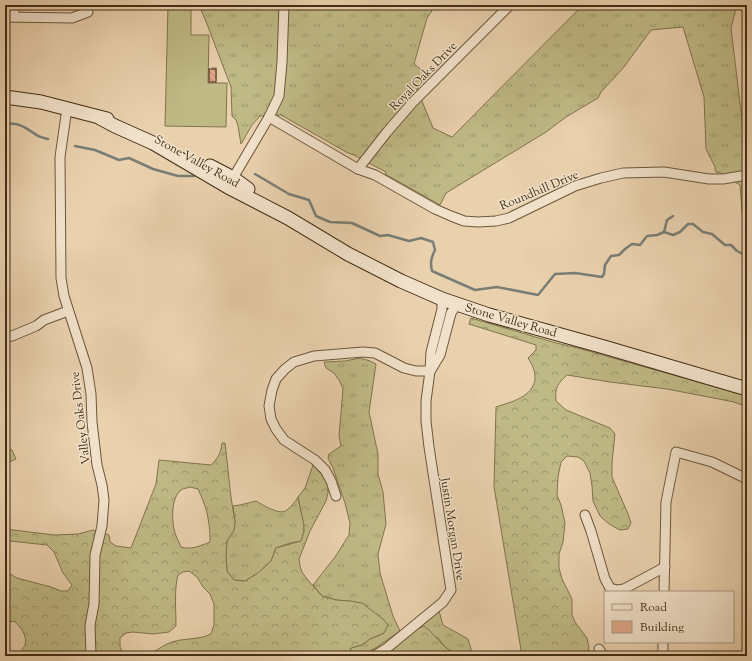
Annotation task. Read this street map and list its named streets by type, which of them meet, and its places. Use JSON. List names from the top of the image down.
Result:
{
  "streets": {
    "street": [
      "Royal Oaks Drive",
      "Stone Valley Road",
      "Roundhill Drive",
      "Valley Oaks Drive",
      "Justin Morgan Drive"
    ]
  },
  "crossings": [
    ["Royal Oaks Drive", "Roundhill Drive"],
    ["Stone Valley Road", "Valley Oaks Drive"],
    ["Stone Valley Road", "Justin Morgan Drive"]
  ],
  "legend": ["Road", "Building"]
}
